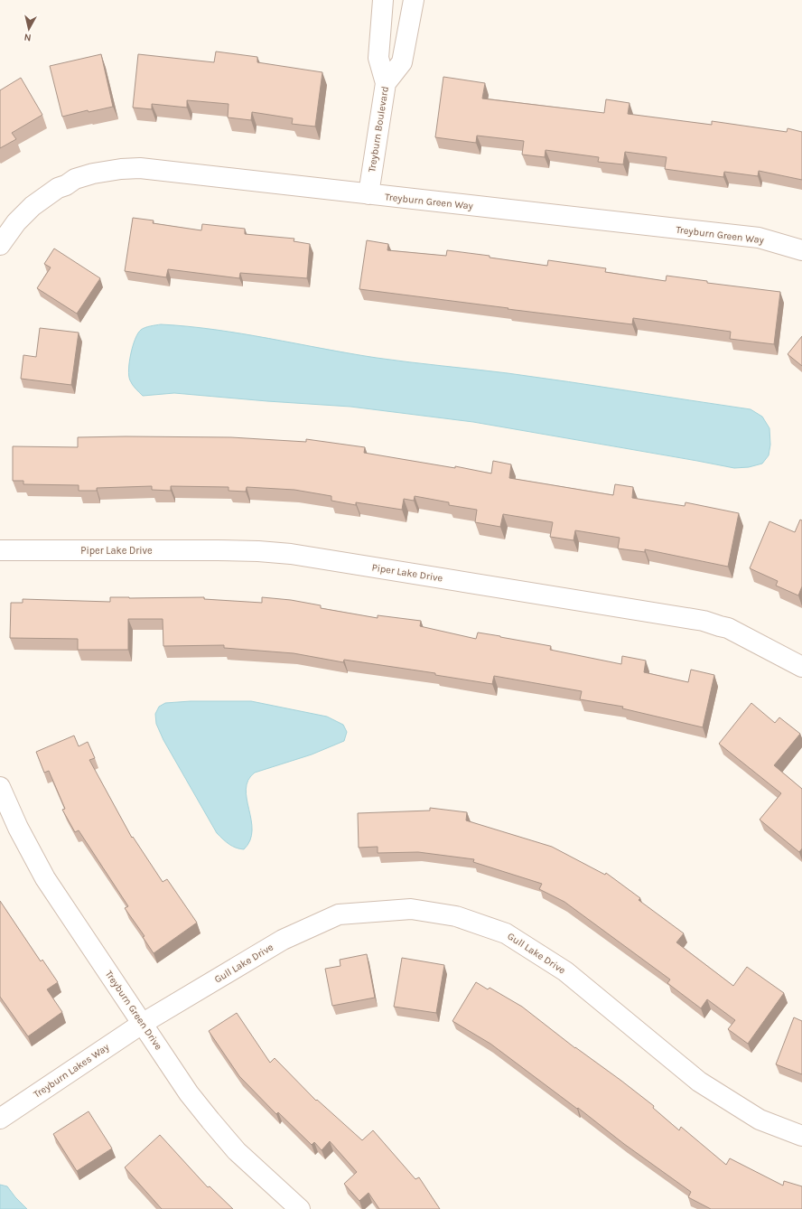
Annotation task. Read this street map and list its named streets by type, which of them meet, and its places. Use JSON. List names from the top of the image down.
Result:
{
  "streets": {
    "street": [
      "Treyburn Boulevard",
      "Treyburn Green Way",
      "Piper Lake Drive",
      "Gull Lake Drive",
      "Treyburn Green Drive",
      "Treyburn Lakes Way"
    ]
  },
  "crossings": [
    ["Treyburn Boulevard", "Treyburn Green Way"],
    ["Gull Lake Drive", "Treyburn Green Drive"],
    ["Gull Lake Drive", "Treyburn Lakes Way"],
    ["Treyburn Green Drive", "Treyburn Lakes Way"]
  ],
  "north": "bottom"
}
